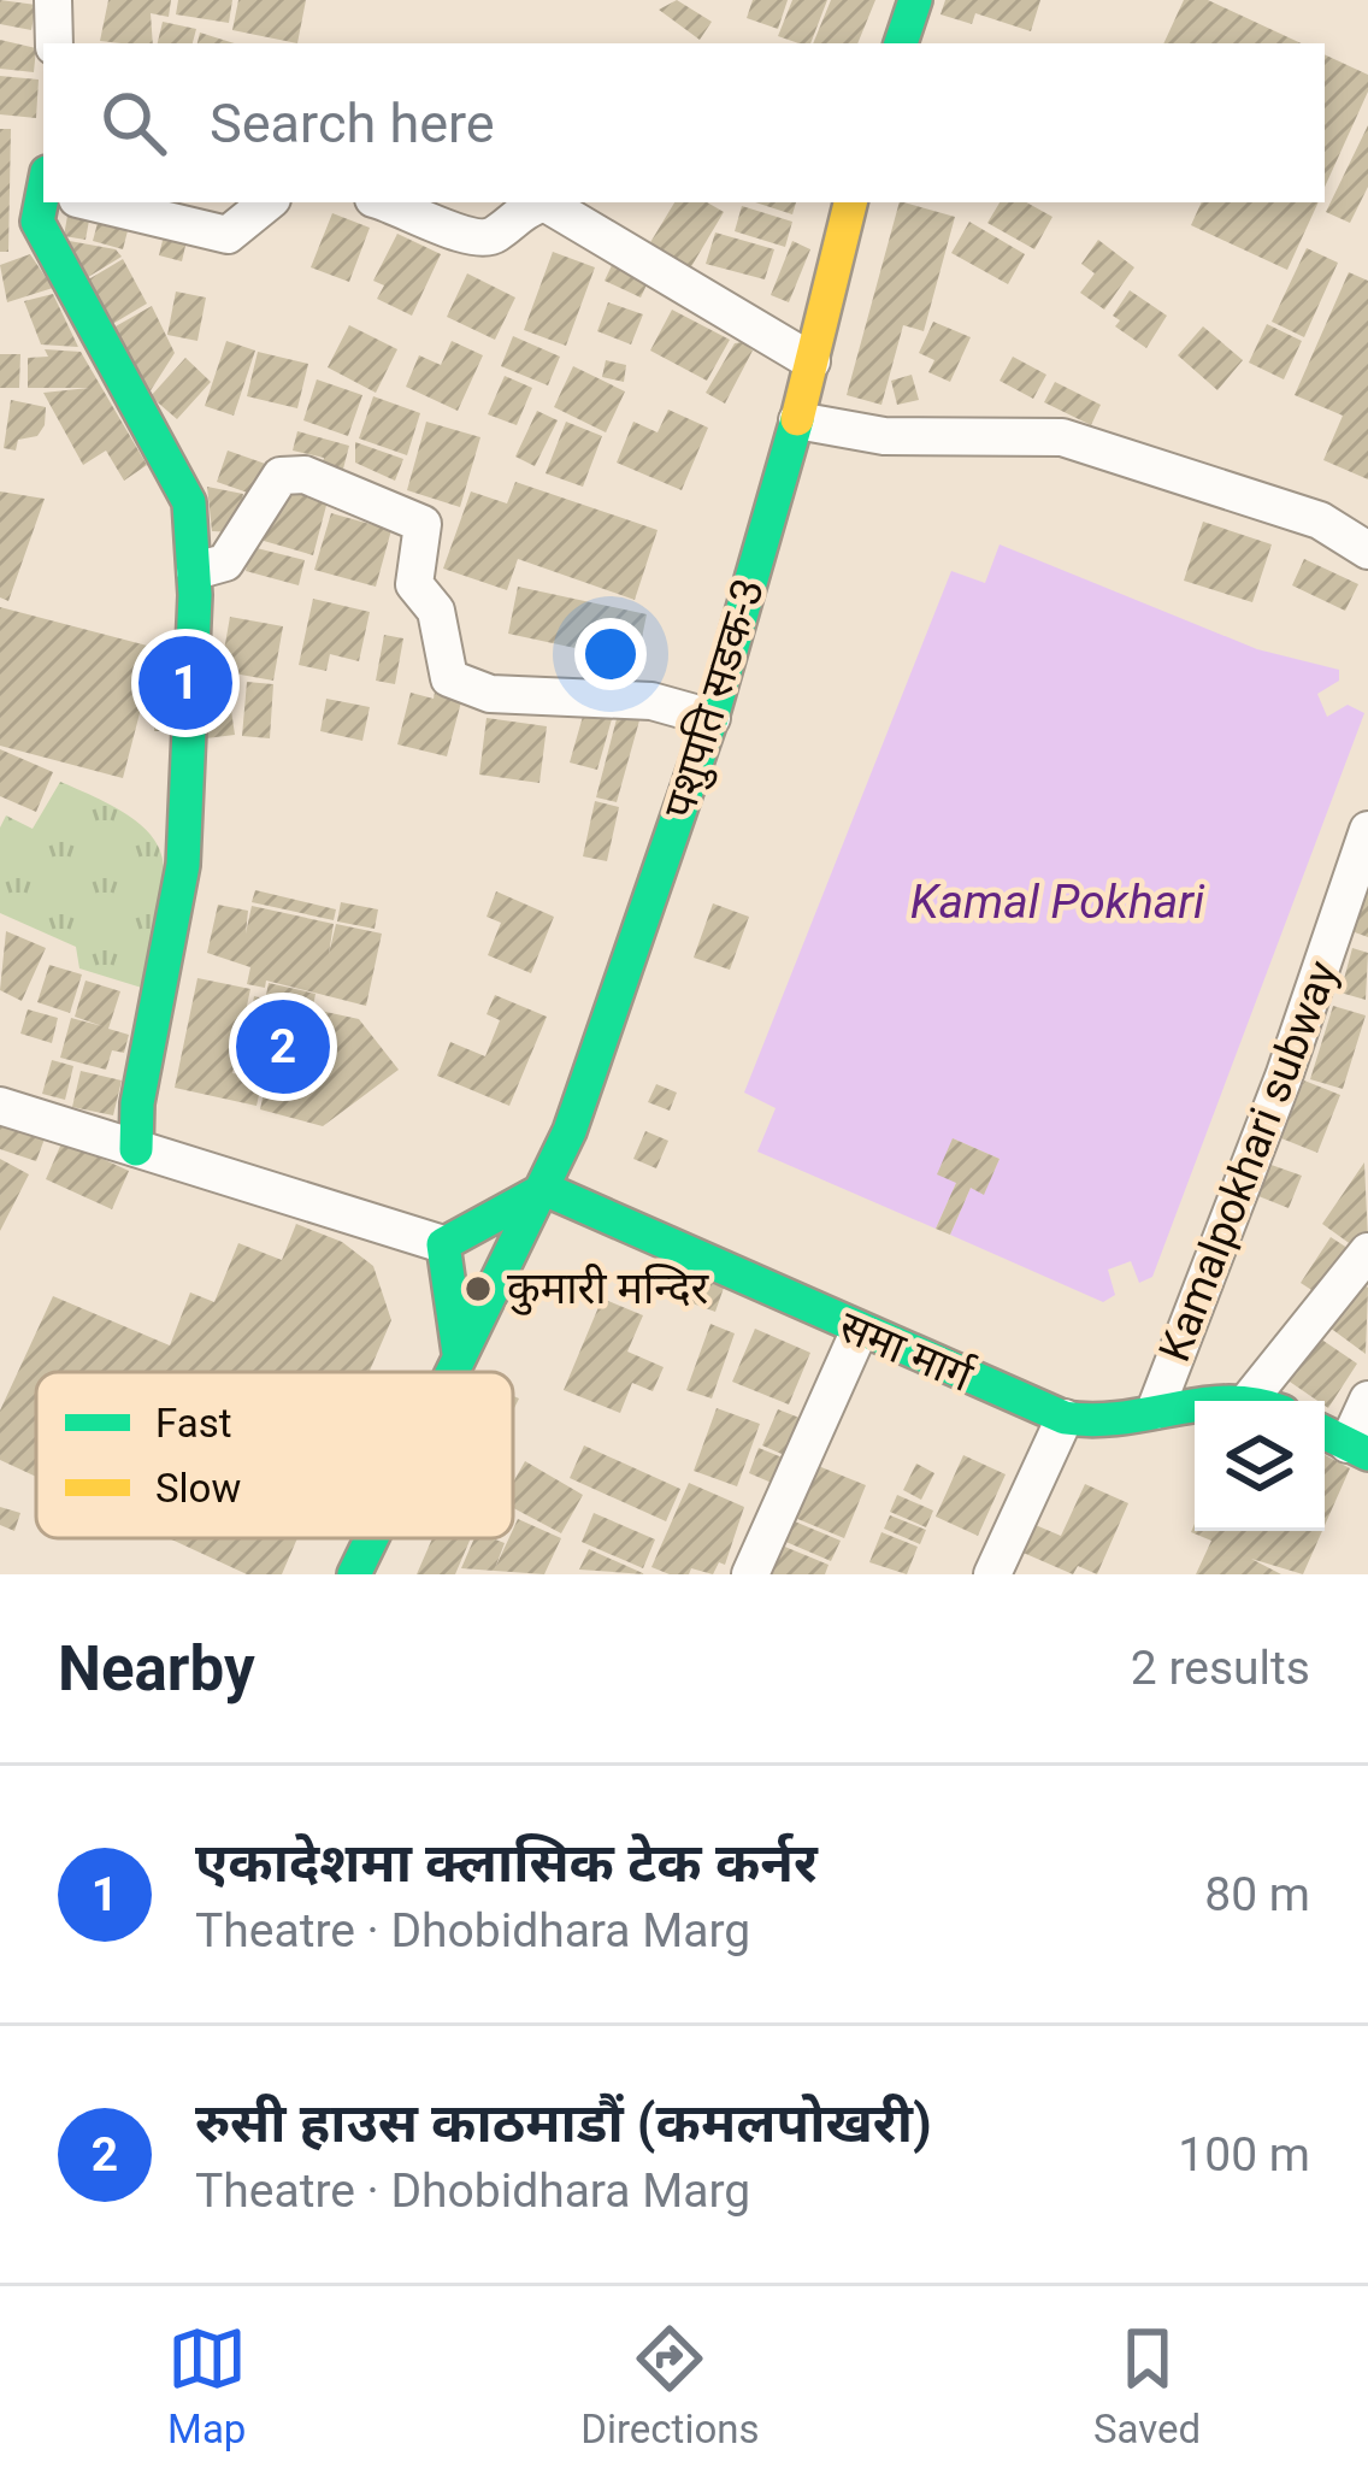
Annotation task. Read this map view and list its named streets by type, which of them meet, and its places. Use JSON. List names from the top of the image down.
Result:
{
  "streets": {
    "main road": ["पशुपति सडक-3", "समा मार्ग"],
    "street": ["Kamalpokhari subway"]
  },
  "crossings": [
    ["पशुपति सडक-3", "समा मार्ग"],
    ["Kamalpokhari subway", "समा मार्ग"]
  ],
  "water": ["Kamal Pokhari"],
  "places": ["कुमारी मन्दिर"],
  "legend": ["Fast", "Slow"],
  "page": {
    "search": "Search here",
    "pins": ["1", "2"],
    "heading": ["Nearby", "2 results"],
    "list": [
      {
        "mark": "1",
        "name": "एकादेशमा क्लासिक टेक कर्नर",
        "note": "Theatre · Dhobidhara Marg",
        "value": "80 m"
      },
      {
        "mark": "2",
        "name": "रुसी हाउस काठमाडौं (कमलपोखरी)",
        "note": "Theatre · Dhobidhara Marg",
        "value": "100 m"
      }
    ],
    "nav": ["Map", "Directions", "Saved"]
  }
}
